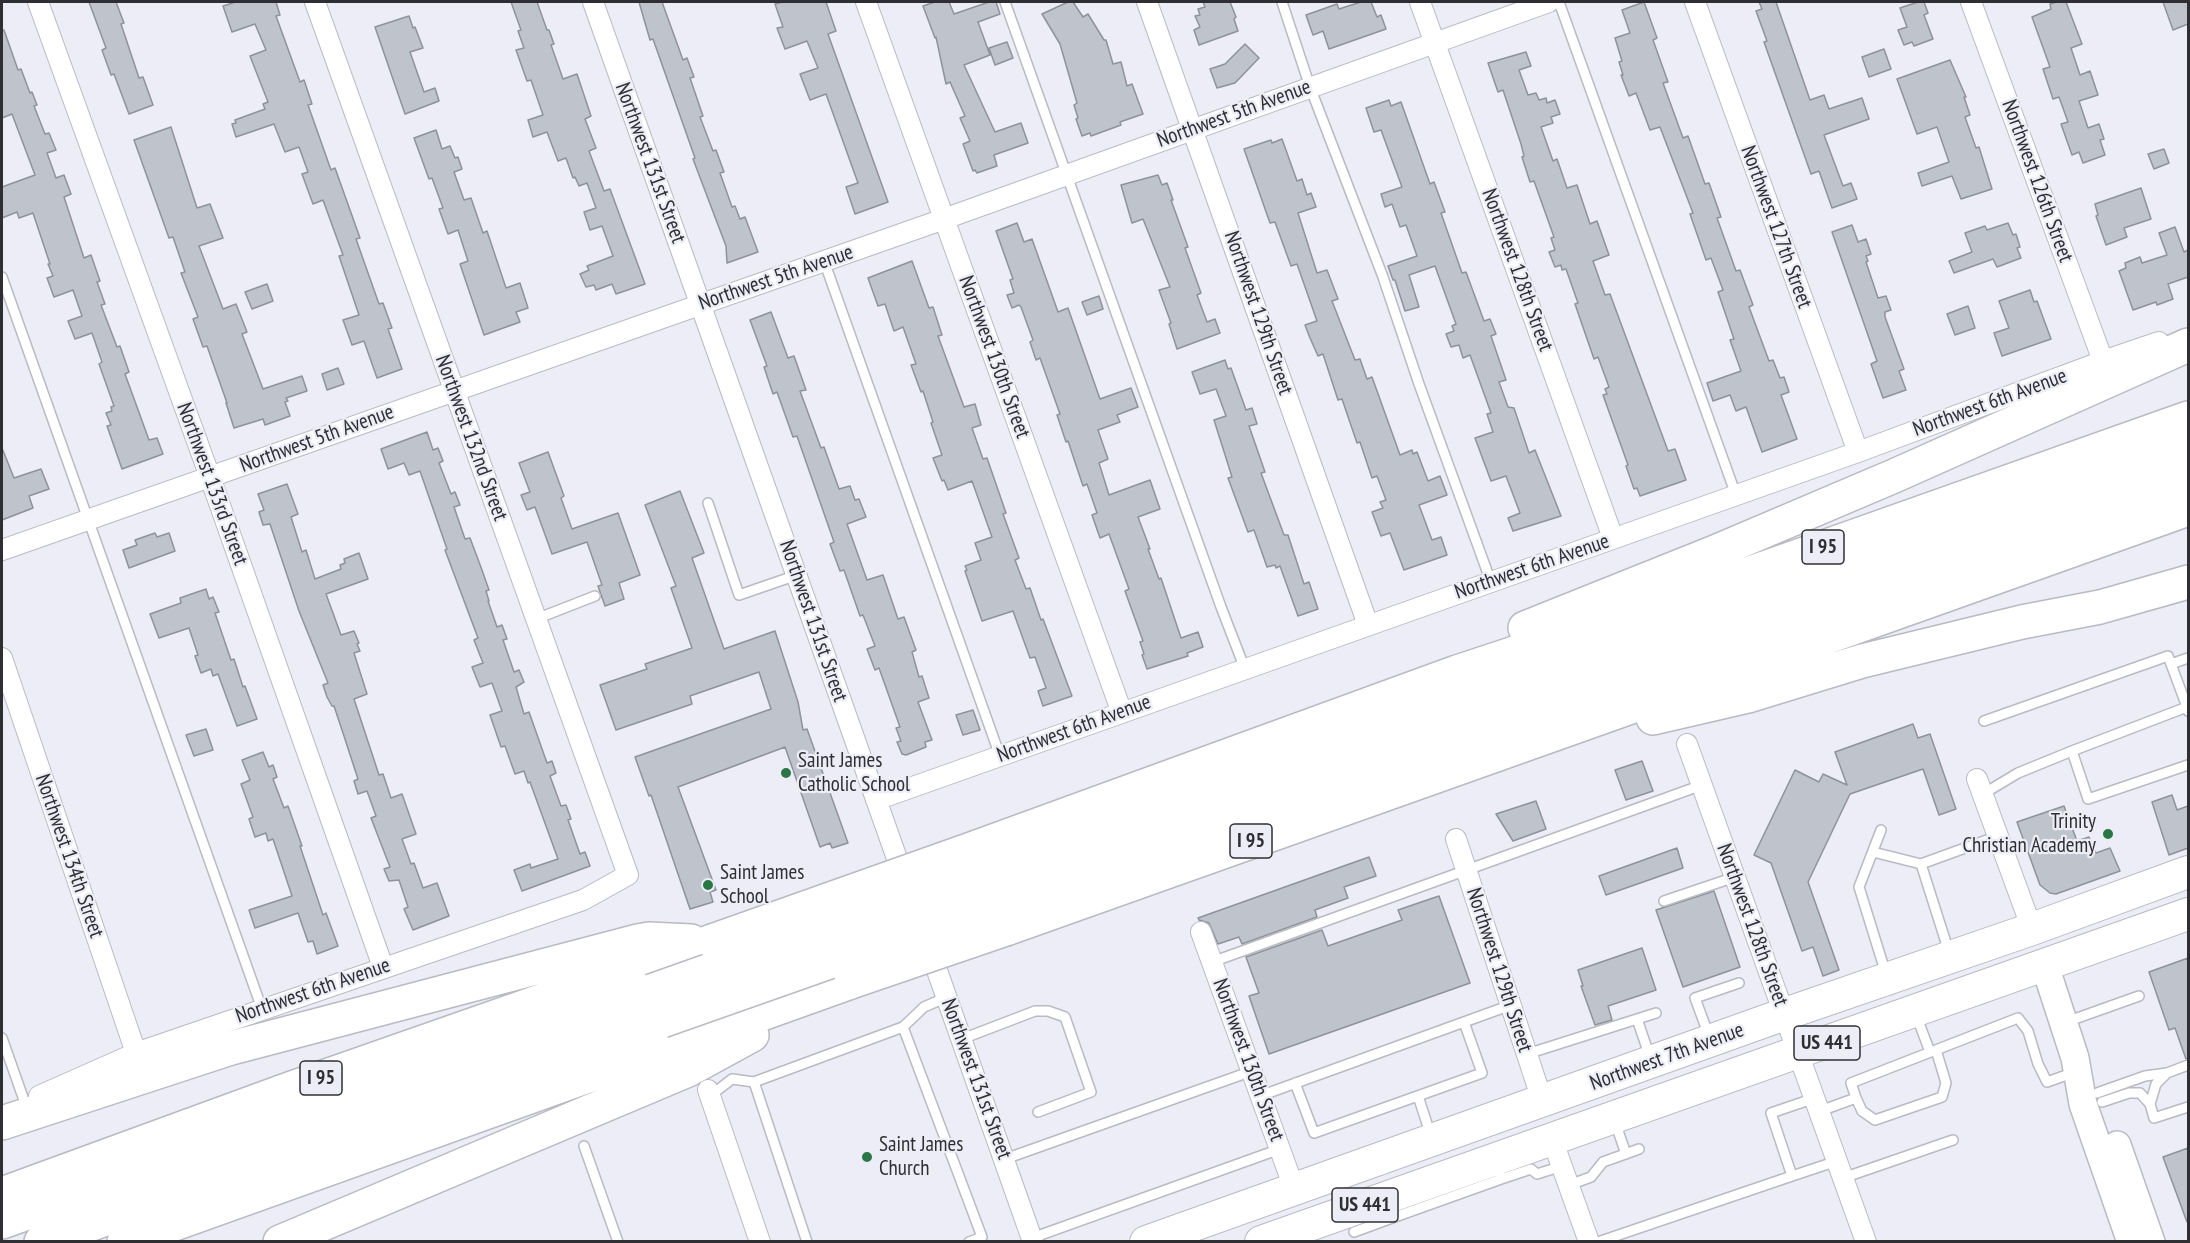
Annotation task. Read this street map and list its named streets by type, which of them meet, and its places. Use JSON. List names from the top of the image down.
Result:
{
  "streets": {
    "highway": ["I 95"],
    "main road": ["US 441", "Northwest 7th Avenue"],
    "street": [
      "Northwest 5th Avenue",
      "Northwest 131st Street",
      "Northwest 126th Street",
      "Northwest 127th Street",
      "Northwest 128th Street",
      "Northwest 129th Street",
      "Northwest 130th Street",
      "Northwest 6th Avenue",
      "Northwest 132nd Street",
      "Northwest 133rd Street",
      "Northwest 134th Street"
    ]
  },
  "crossings": [
    ["Northwest 5th Avenue", "Northwest 131st Street"],
    ["Northwest 5th Avenue", "Northwest 128th Street"],
    ["Northwest 5th Avenue", "Northwest 129th Street"],
    ["Northwest 5th Avenue", "Northwest 130th Street"],
    ["Northwest 5th Avenue", "Northwest 132nd Street"],
    ["Northwest 5th Avenue", "Northwest 133rd Street"],
    ["Northwest 131st Street", "Northwest 6th Avenue"],
    ["Northwest 126th Street", "Northwest 6th Avenue"],
    ["Northwest 127th Street", "Northwest 6th Avenue"],
    ["Northwest 128th Street", "Northwest 6th Avenue"],
    ["Northwest 128th Street", "Northwest 7th Avenue"],
    ["Northwest 129th Street", "Northwest 6th Avenue"],
    ["Northwest 129th Street", "Northwest 7th Avenue"],
    ["Northwest 130th Street", "Northwest 6th Avenue"],
    ["Northwest 130th Street", "Northwest 7th Avenue"],
    ["Northwest 6th Avenue", "Northwest 132nd Street"],
    ["Northwest 6th Avenue", "Northwest 133rd Street"],
    ["Northwest 6th Avenue", "Northwest 134th Street"]
  ],
  "places": [
    "Saint James Catholic School",
    "Trinity Christian Academy",
    "Saint James School",
    "Saint James Church"
  ]
}
